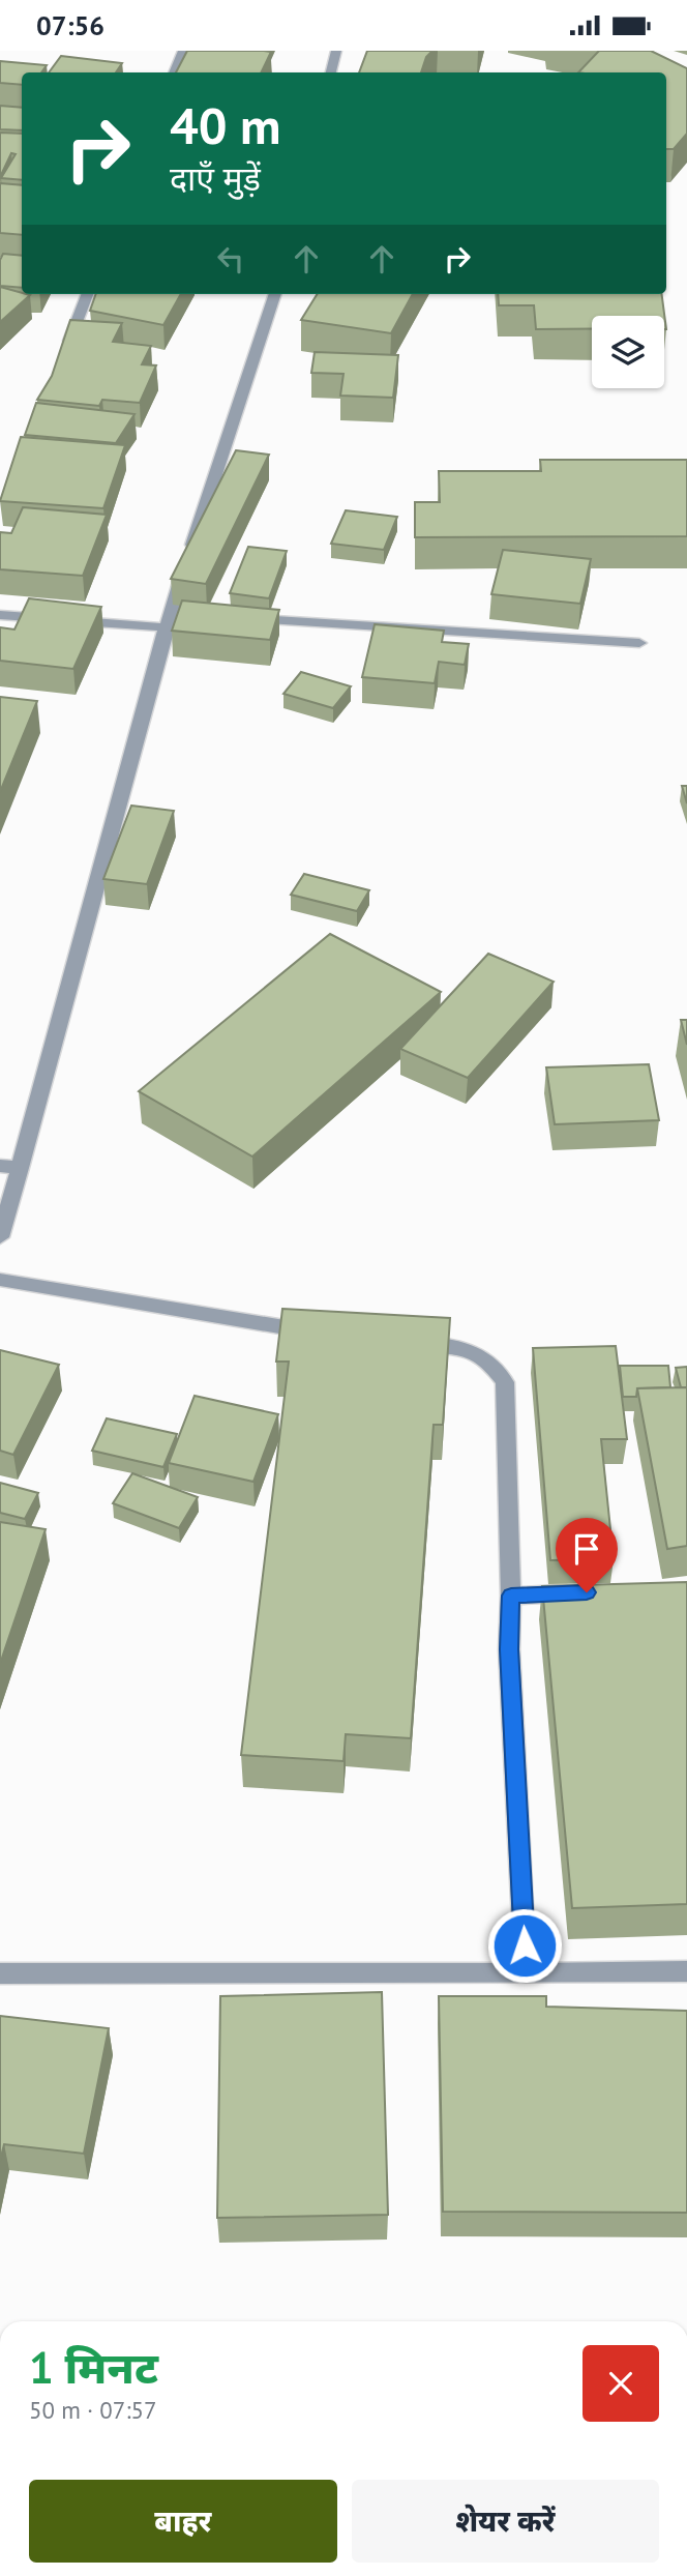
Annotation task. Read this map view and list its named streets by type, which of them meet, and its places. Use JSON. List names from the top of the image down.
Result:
{
  "page": {
    "status": "07:56",
    "turn": ["40 m", "दाएँ मुड़ें"],
    "heading": ["1 मिनट", "50 m · 07:57"],
    "buttons": ["बाहर", "शेयर करें"]
  }
}
